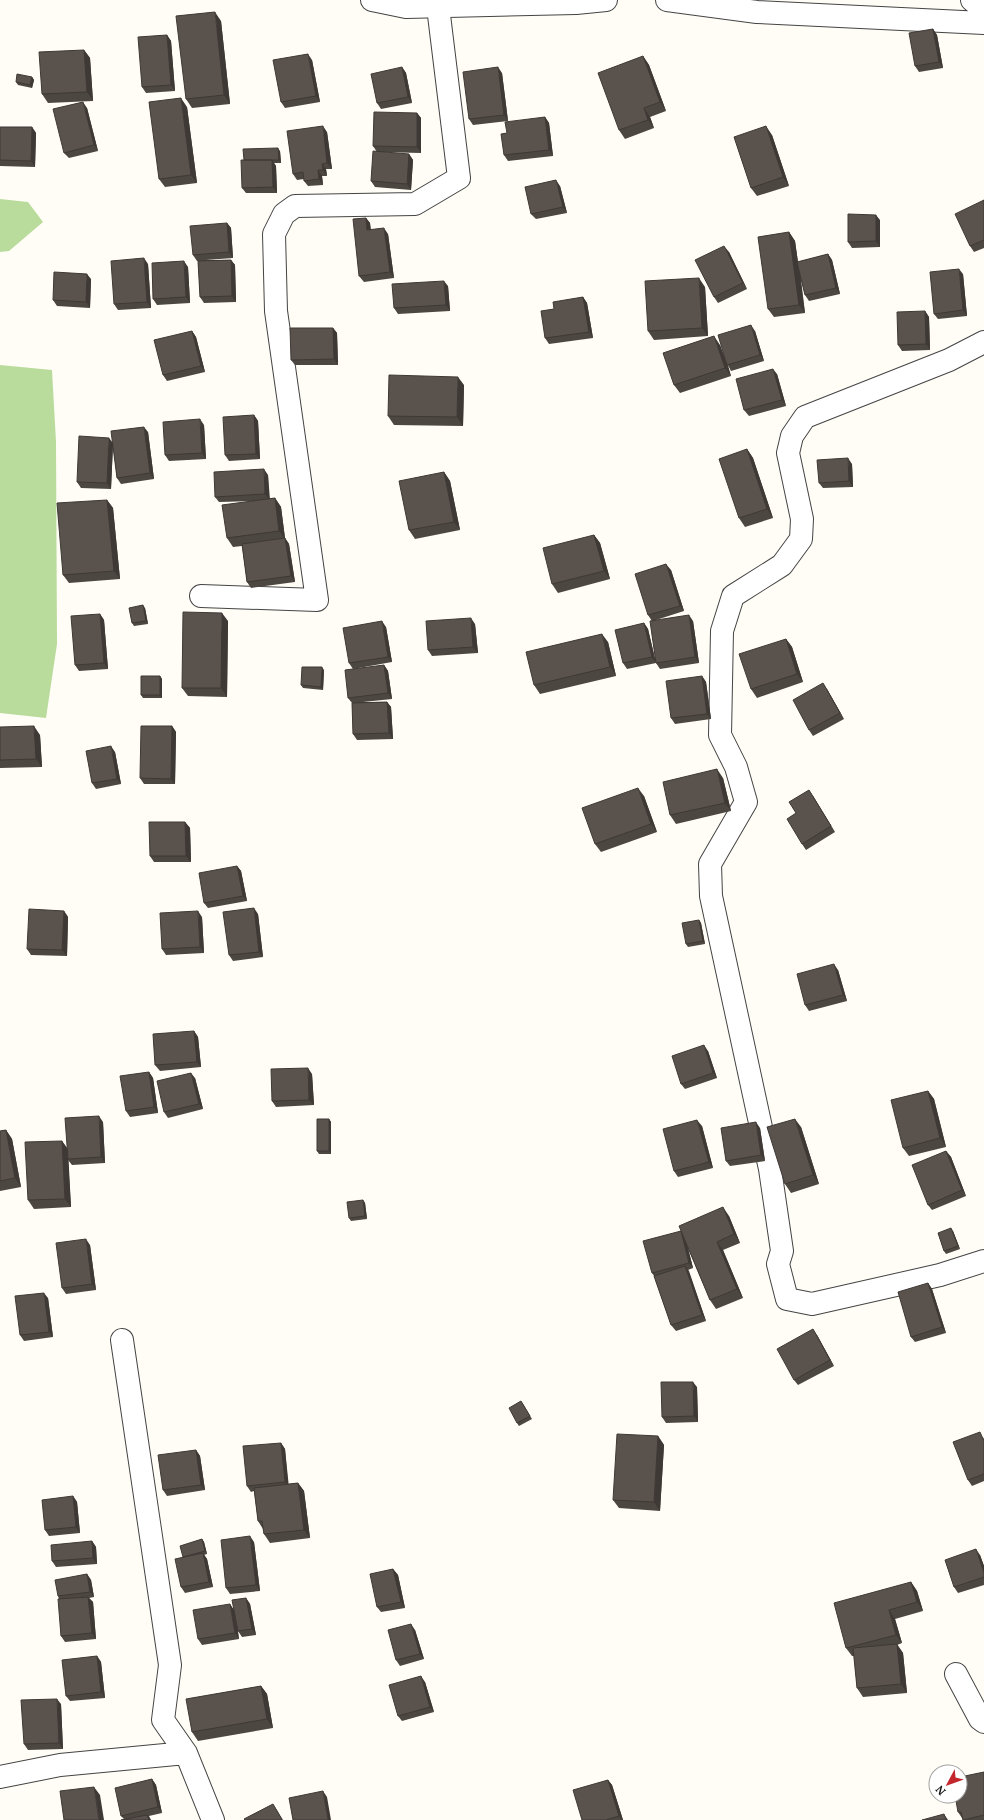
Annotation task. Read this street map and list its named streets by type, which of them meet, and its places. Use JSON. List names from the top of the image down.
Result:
{
  "north": "bottom left"
}
